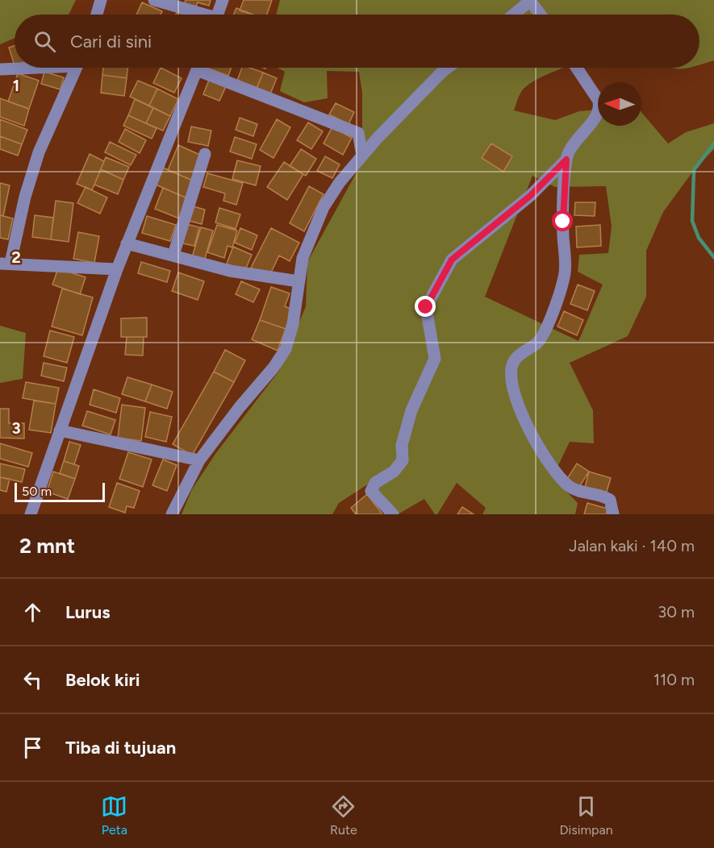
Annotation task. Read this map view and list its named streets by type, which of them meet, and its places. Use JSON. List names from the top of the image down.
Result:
{
  "scale_bar": "50 m",
  "north": "left",
  "page": {
    "search": "Cari di sini",
    "scale": "50 m",
    "heading": ["2 mnt", "Jalan kaki · 140 m"],
    "list": [
      ["Lurus", "30 m"],
      ["Belok kiri", "110 m"],
      "Tiba di tujuan"
    ],
    "nav": ["Peta", "Rute", "Disimpan"]
  },
  "grid": {
    "rows": ["1", "2", "3"]
  }
}
